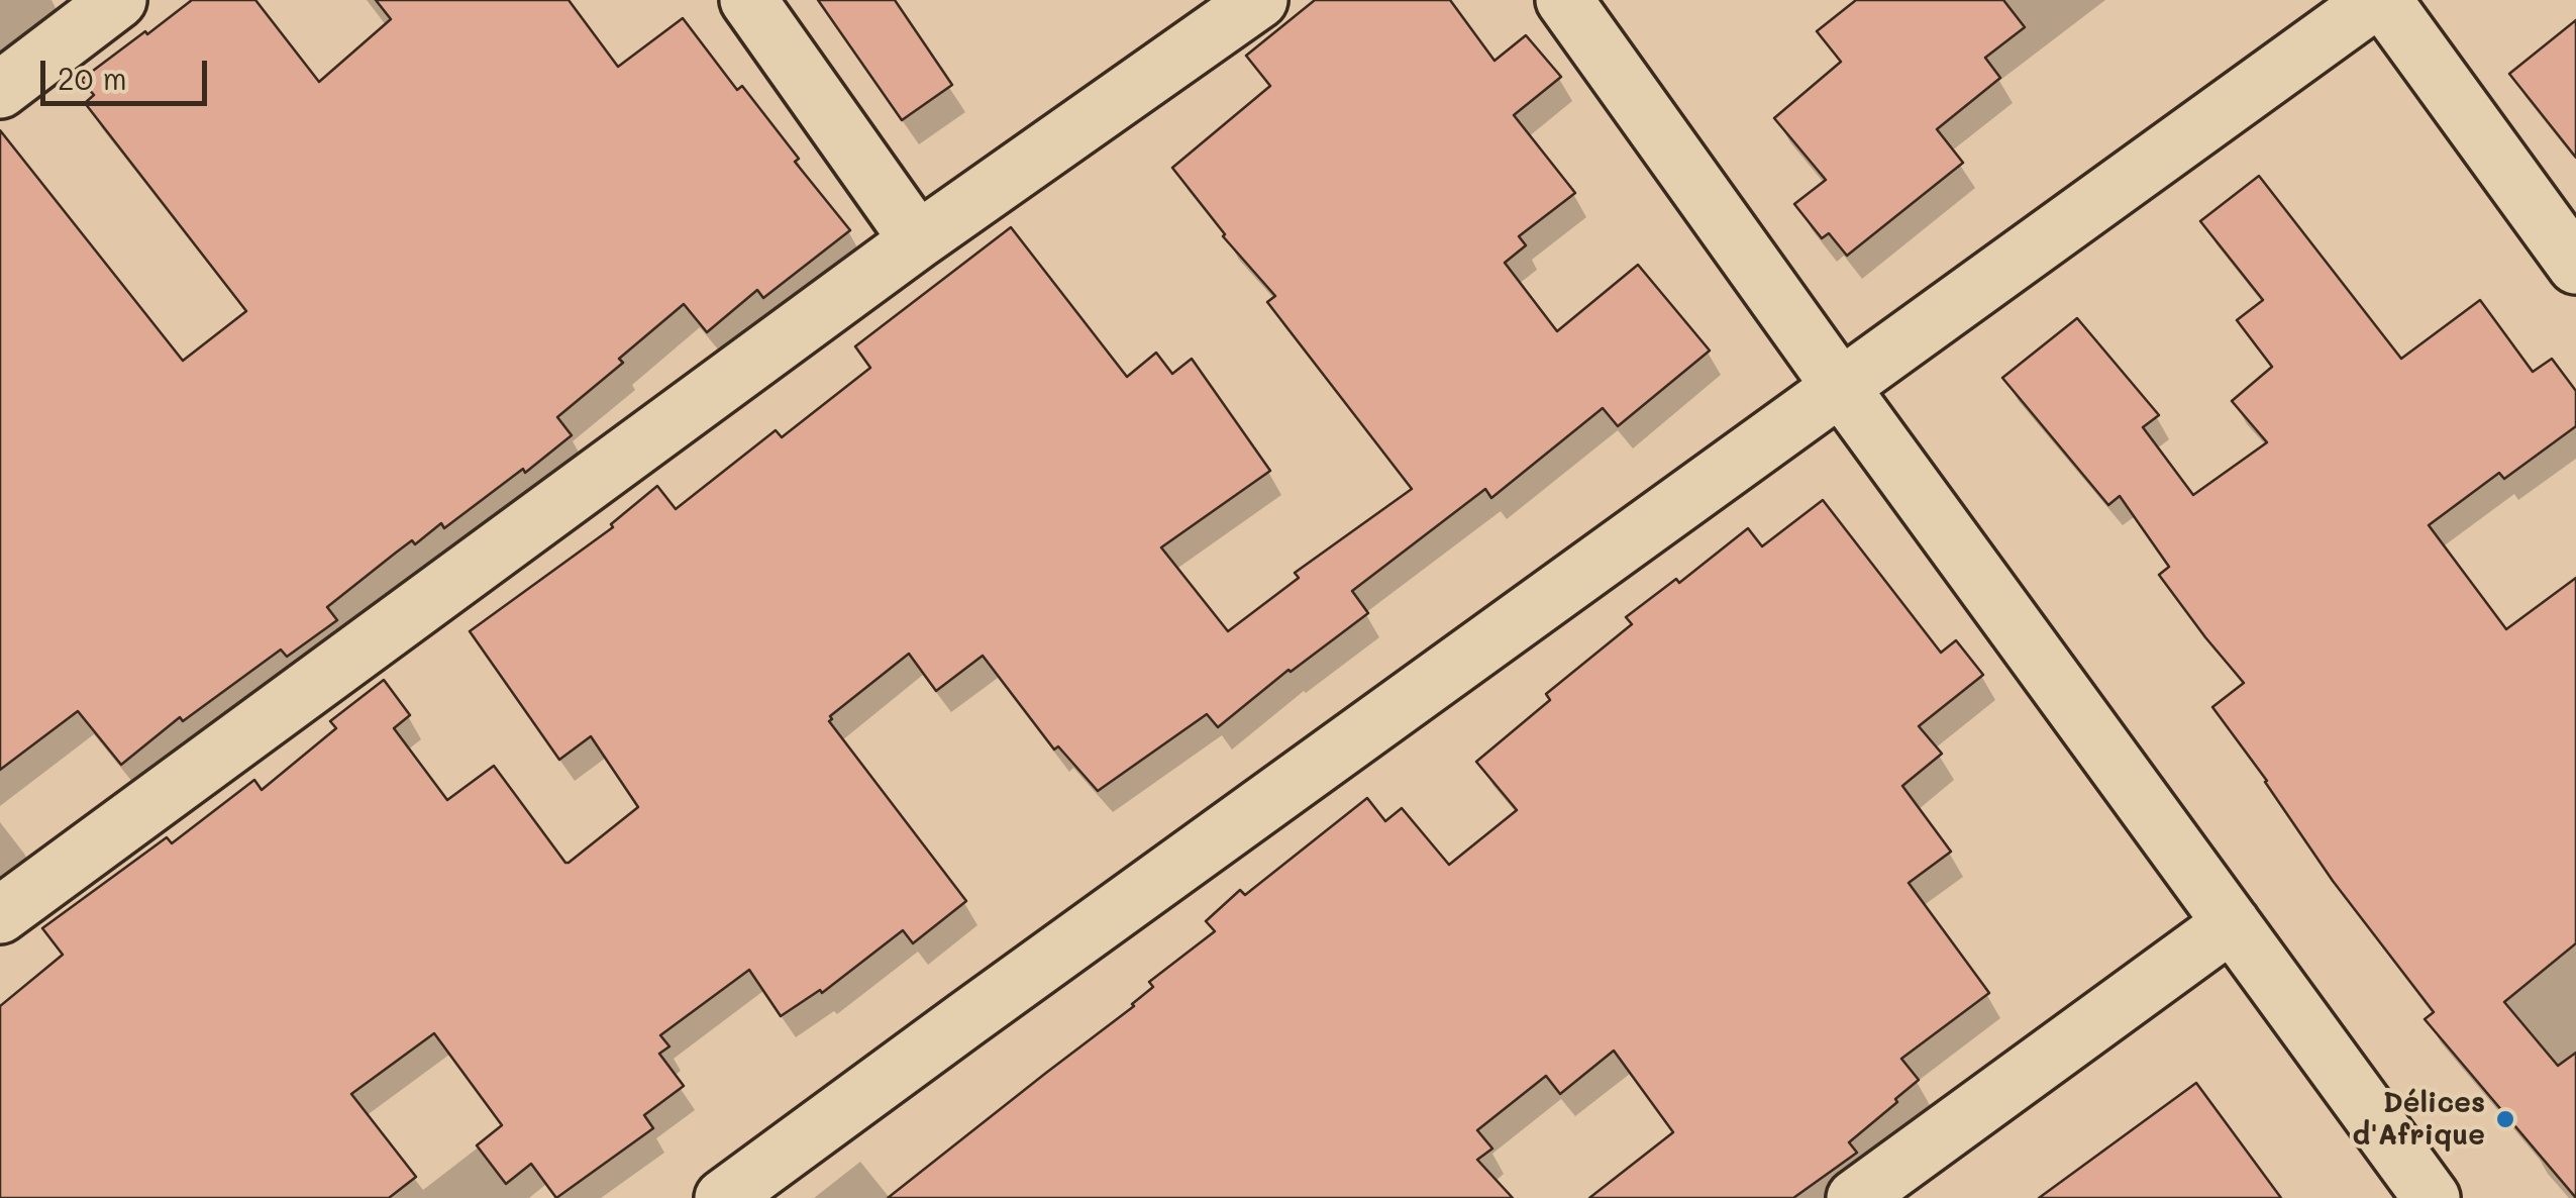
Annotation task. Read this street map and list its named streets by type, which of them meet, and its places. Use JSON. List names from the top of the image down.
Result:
{
  "places": ["Délices d'Afrique"],
  "scale_bar": "20 m"
}
